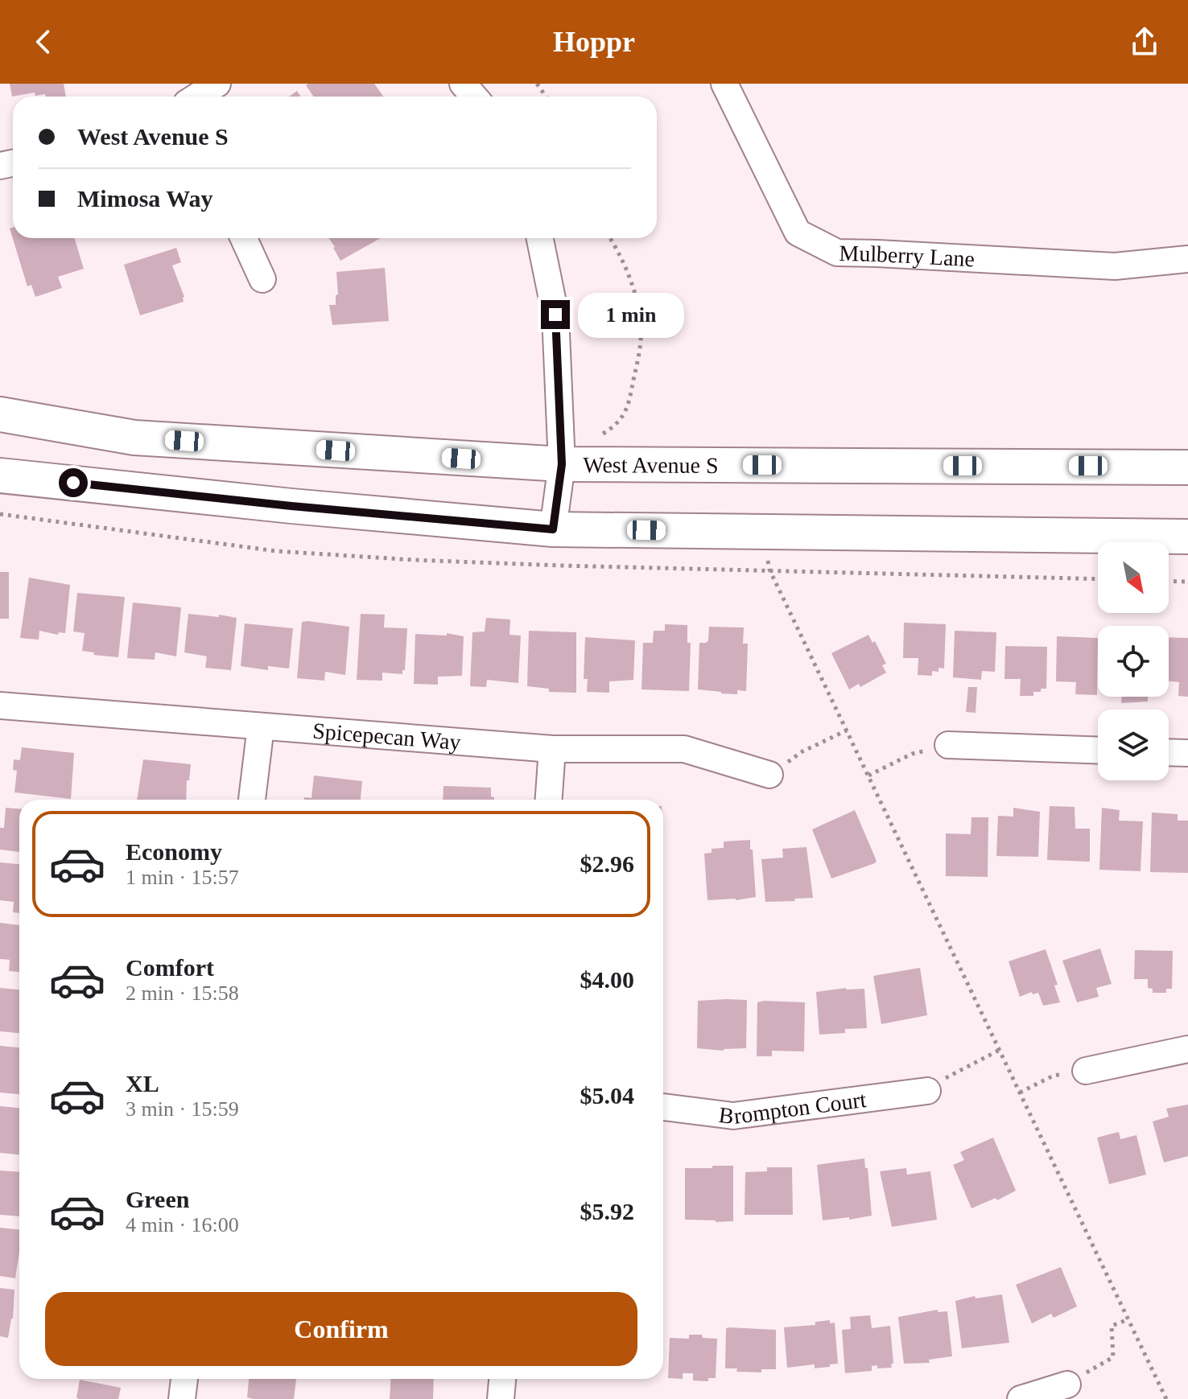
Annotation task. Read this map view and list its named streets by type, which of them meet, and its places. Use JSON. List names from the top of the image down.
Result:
{
  "streets": {
    "street": [
      "Mulberry Lane",
      "West Avenue S",
      "Spicepecan Way",
      "Brompton Court"
    ]
  },
  "north": "bottom right",
  "page": {
    "header": "Hoppr",
    "banner": ["West Avenue S", "Mimosa Way"],
    "bubble": "1 min",
    "list": [
      {
        "name": "Economy",
        "note": "1 min · 15:57",
        "value": "$2.96"
      },
      {
        "name": "Comfort",
        "note": "2 min · 15:58",
        "value": "$4.00"
      },
      {
        "name": "XL",
        "note": "3 min · 15:59",
        "value": "$5.04"
      },
      {
        "name": "Green",
        "note": "4 min · 16:00",
        "value": "$5.92"
      }
    ],
    "buttons": "Confirm"
  }
}
